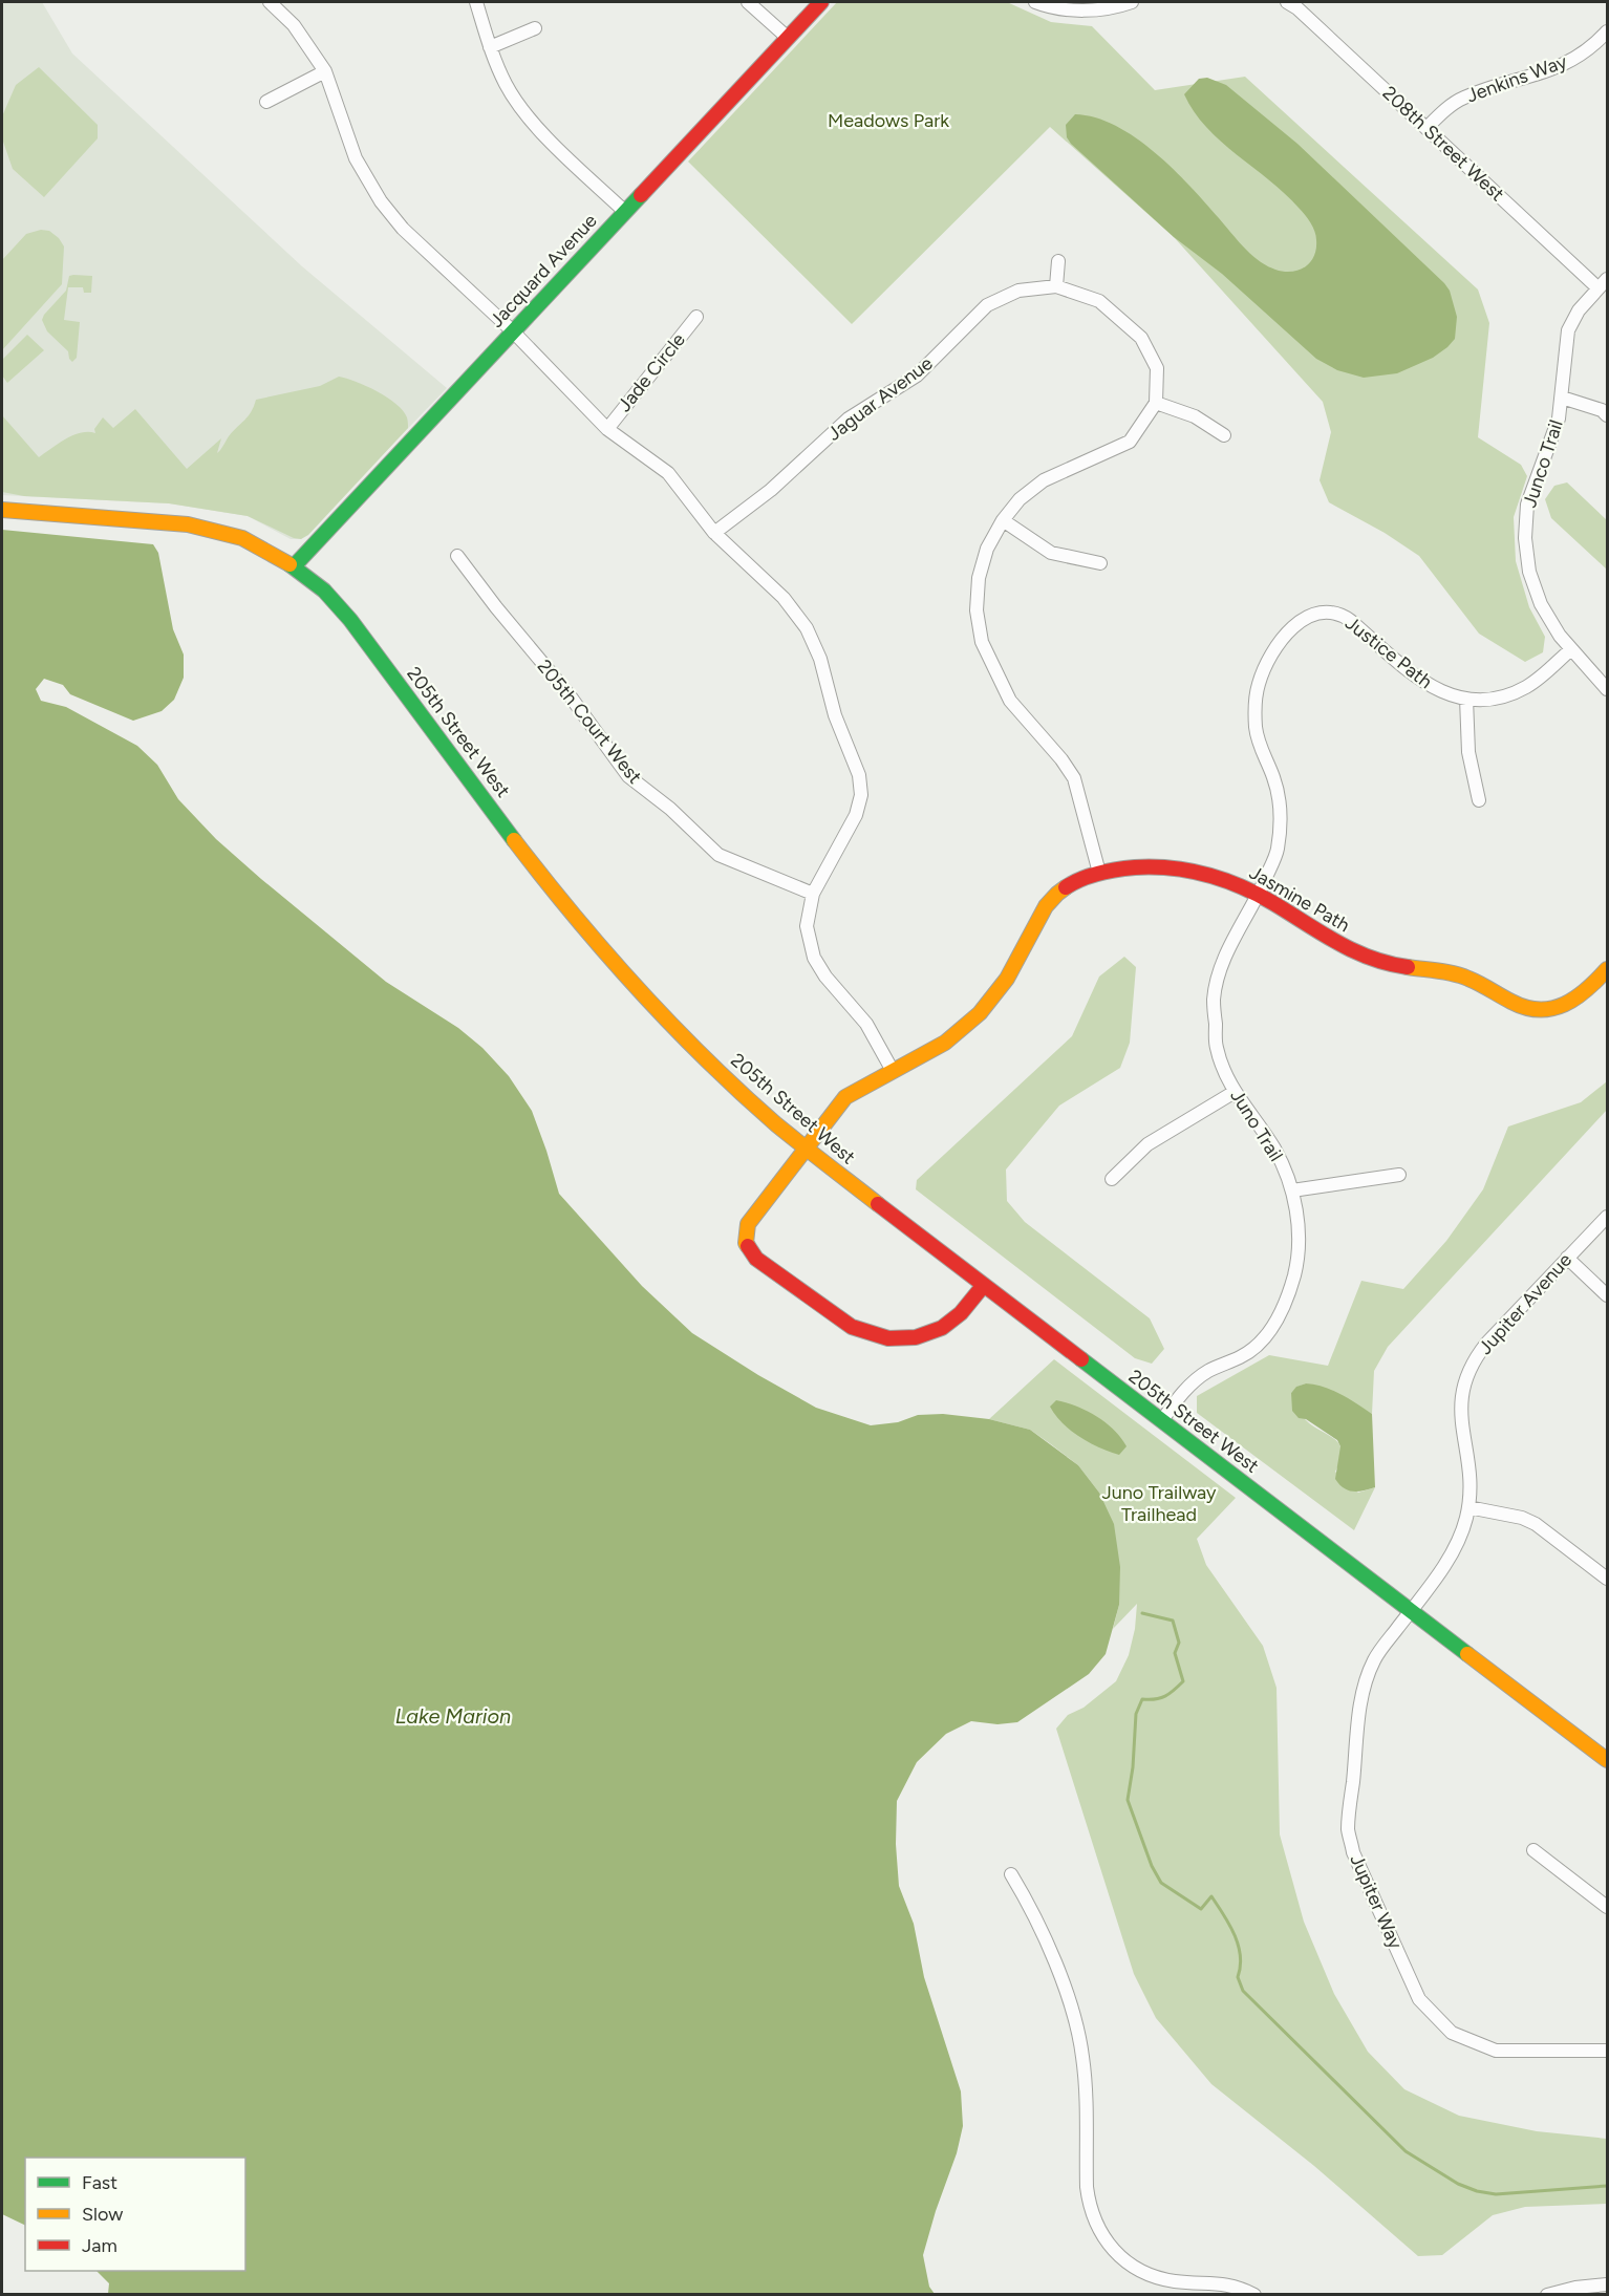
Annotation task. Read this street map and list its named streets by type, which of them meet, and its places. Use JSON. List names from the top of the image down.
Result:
{
  "streets": {
    "street": [
      "Jenkins Way",
      "208th Street West",
      "Jacquard Avenue",
      "Jade Circle",
      "Jaguar Avenue",
      "Junco Trail",
      "Justice Path",
      "205th Court West",
      "205th Street West",
      "Jasmine Path",
      "Juno Trail",
      "Jupiter Avenue",
      "Jupiter Way"
    ]
  },
  "crossings": [
    ["Jenkins Way", "208th Street West"],
    ["208th Street West", "Junco Trail"],
    ["Jacquard Avenue", "205th Street West"],
    ["Junco Trail", "Justice Path"],
    ["Justice Path", "Jasmine Path"],
    ["Justice Path", "Juno Trail"],
    ["205th Street West", "Jasmine Path"],
    ["205th Street West", "Juno Trail"],
    ["205th Street West", "Jupiter Avenue"],
    ["205th Street West", "Jupiter Way"],
    ["Jasmine Path", "Juno Trail"],
    ["Jupiter Avenue", "Jupiter Way"]
  ],
  "water": ["Lake Marion"],
  "parks": ["Meadows Park", "Juno Trailway Trailhead"],
  "legend": ["Fast", "Slow", "Jam"]
}
